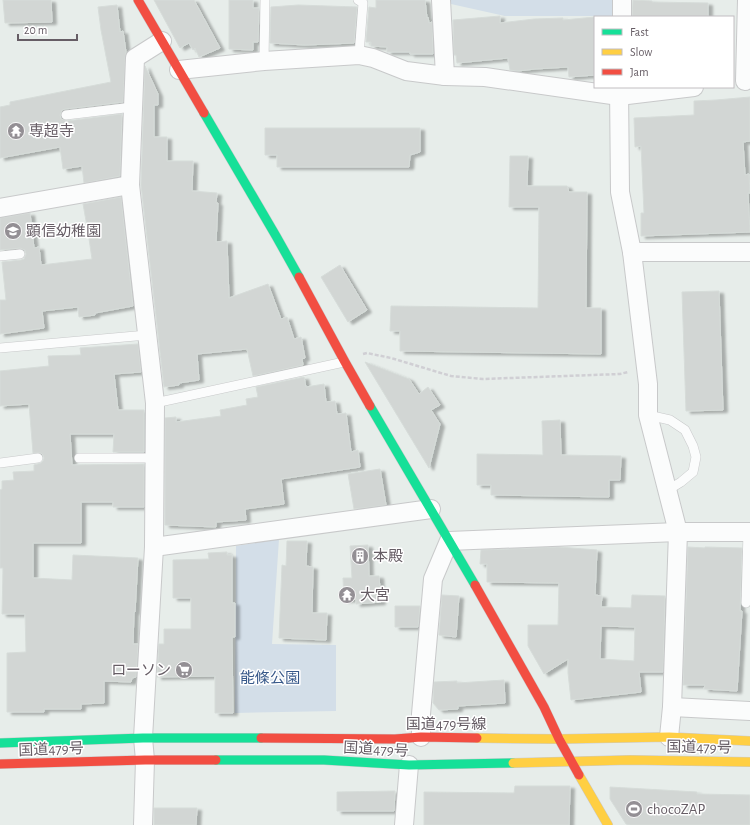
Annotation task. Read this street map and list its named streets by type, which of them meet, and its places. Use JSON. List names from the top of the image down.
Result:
{
  "streets": {
    "main road": ["国道479号線", "国道479号"]
  },
  "crossings": [
    ["国道479号線", "国道479号"]
  ],
  "parks": ["能條公園"],
  "places": {
    "temple": ["専超寺", "大宮"],
    "school or university": ["顕信幼稚園"],
    "building": ["本殿"],
    "supermarket": ["ローソン"],
    "sports": ["chocoZAP"]
  },
  "legend": ["Fast", "Slow", "Jam"],
  "scale_bar": "20 m"
}
